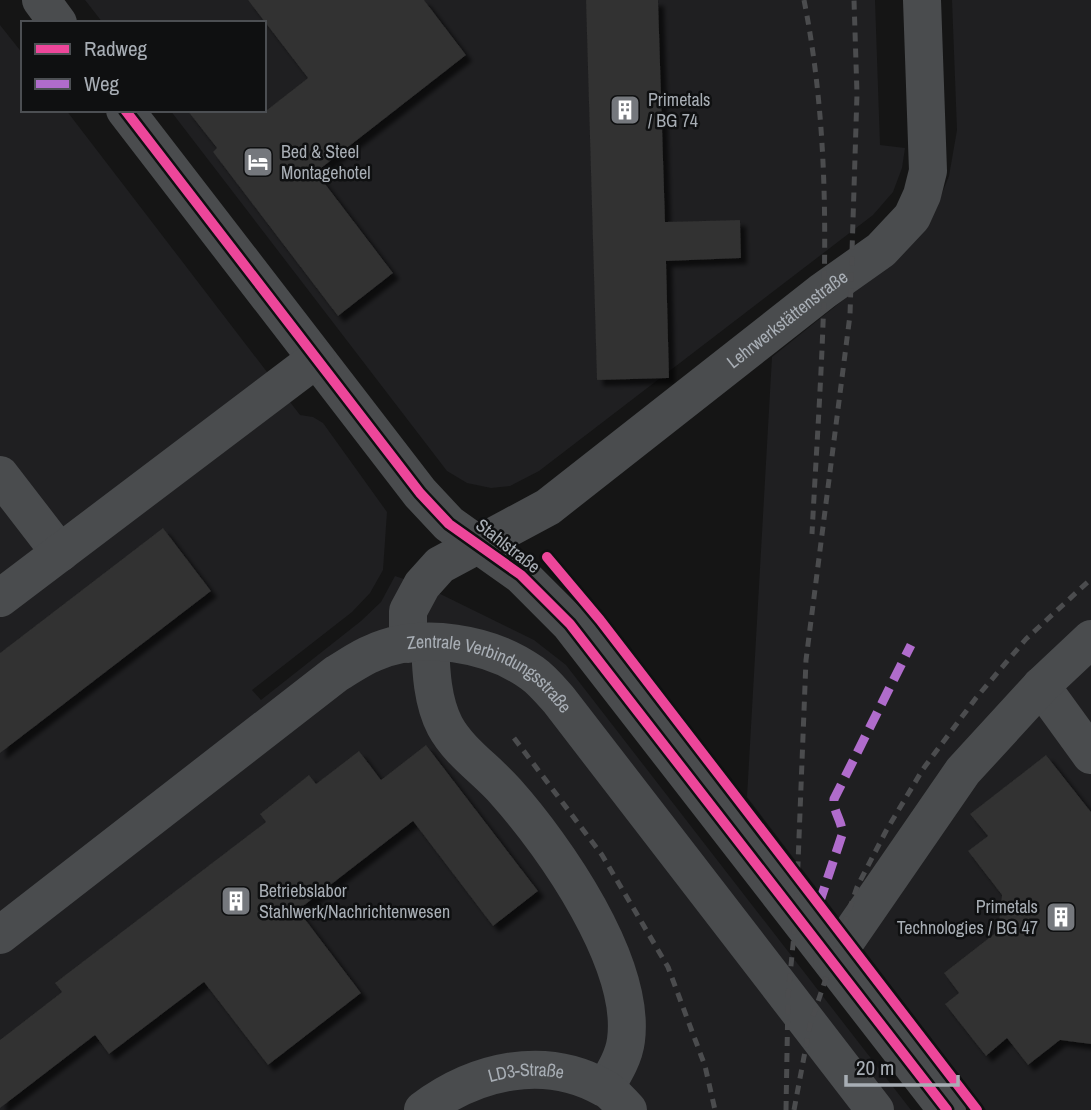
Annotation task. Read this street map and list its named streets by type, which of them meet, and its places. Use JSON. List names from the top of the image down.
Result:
{
  "streets": {
    "street": [
      "Lehrwerkstättenstraße",
      "Stahlstraße",
      "Zentrale Verbindungsstraße",
      "LD3-Straße"
    ]
  },
  "crossings": [
    ["Lehrwerkstättenstraße", "Stahlstraße"],
    ["Lehrwerkstättenstraße", "Zentrale Verbindungsstraße"],
    ["Lehrwerkstättenstraße", "LD3-Straße"]
  ],
  "places": {
    "building": ["Primetals / BG 74", "Betriebslabor Stahlwerk/Nachrichtenwesen", "Primetals Technologies / BG 47"],
    "hotel": ["Bed & Steel Montagehotel"]
  },
  "legend": ["Radweg", "Weg"],
  "scale_bar": "20 m"
}
